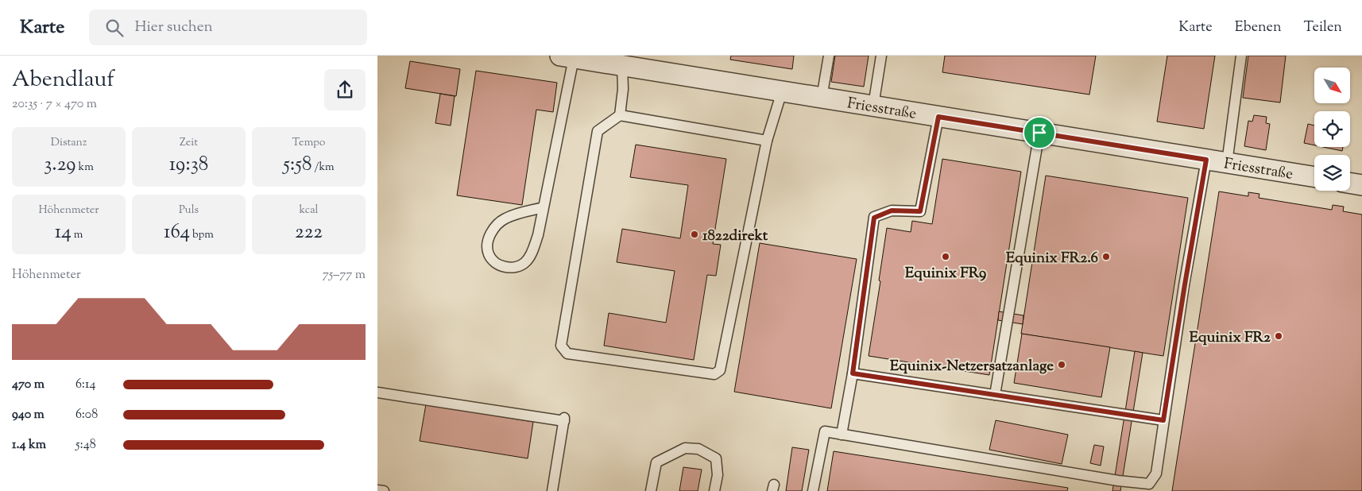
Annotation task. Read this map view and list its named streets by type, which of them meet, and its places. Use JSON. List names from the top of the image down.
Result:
{
  "streets": {
    "street": ["Friesstraße"]
  },
  "places": [
    "1822direkt",
    "Equinix FR9",
    "Equinix FR2.6",
    "Equinix FR2",
    "Equinix-Netzersatzanlage"
  ],
  "north": "bottom right",
  "page": {
    "header": "Karte",
    "search": "Hier suchen",
    "nav": ["Karte", "Ebenen", "Teilen"],
    "heading": ["Abendlauf", "20:35 · 7 × 470 m"],
    "stats": [
      ["Distanz", "3.29 km"],
      ["Zeit", "19:38"],
      ["Tempo", "5:58 /km"],
      ["Höhenmeter", "14 m"],
      ["Puls", "164 bpm"],
      ["kcal", "222"]
    ],
    "chart": ["Höhenmeter", "75–77 m"],
    "list": [
      {
        "name": "470 m",
        "note": "6:14"
      },
      {
        "name": "940 m",
        "note": "6:08"
      },
      {
        "name": "1.4 km",
        "note": "5:48"
      }
    ]
  }
}
